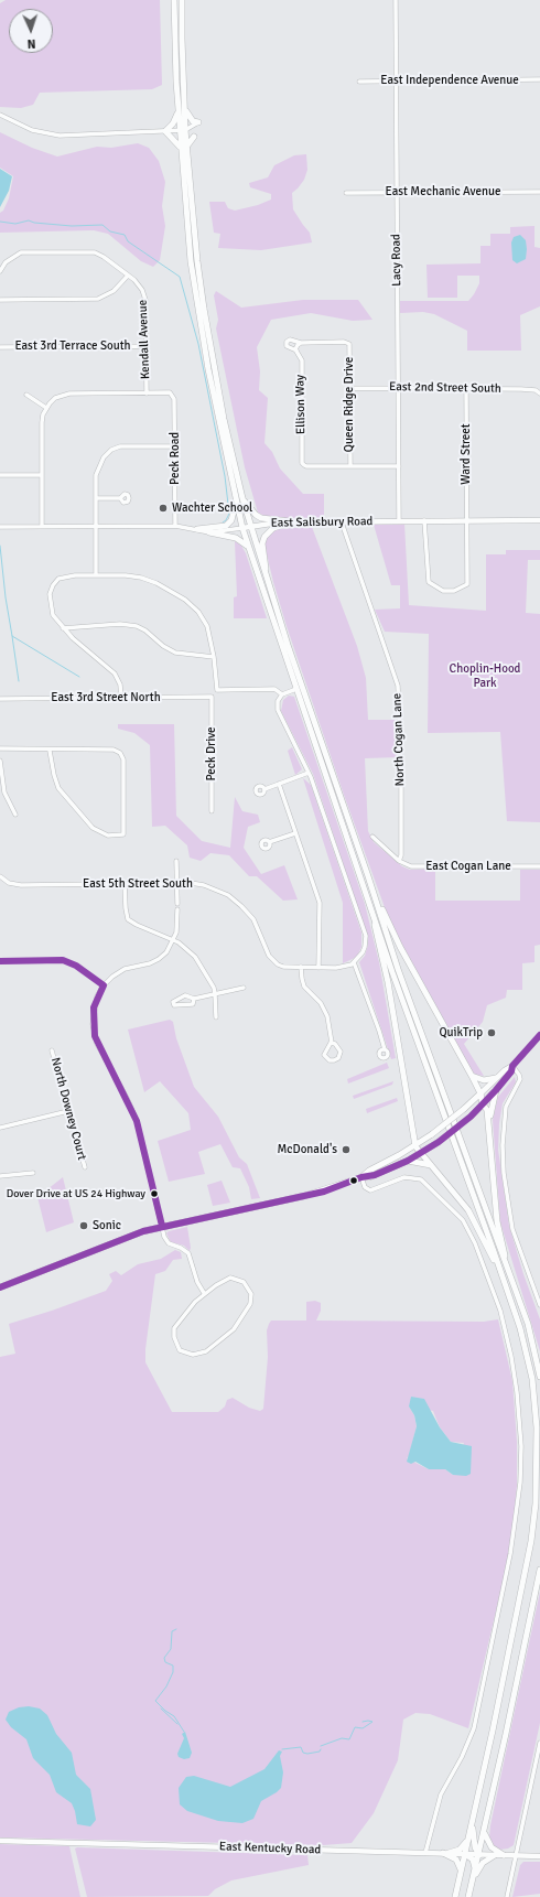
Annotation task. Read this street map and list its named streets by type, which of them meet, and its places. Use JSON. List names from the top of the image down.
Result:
{
  "streets": {
    "main road": ["East Salisbury Road", "East Kentucky Road"],
    "street": [
      "East Independence Avenue",
      "East Mechanic Avenue",
      "Lacy Road",
      "Kendall Avenue",
      "East 3rd Terrace South",
      "East 2nd Street South",
      "Ellison Way",
      "Queen Ridge Drive",
      "Ward Street",
      "Peck Road",
      "East 3rd Street North",
      "North Cogan Lane",
      "Peck Drive",
      "East Cogan Lane",
      "East 5th Street South",
      "North Downey Court"
    ]
  },
  "crossings": [
    ["East Independence Avenue", "Lacy Road"],
    ["East Mechanic Avenue", "Lacy Road"],
    ["Lacy Road", "East 2nd Street South"],
    ["Lacy Road", "East Salisbury Road"],
    ["Kendall Avenue", "East 3rd Terrace South"],
    ["Kendall Avenue", "Peck Road"],
    ["East 2nd Street South", "Queen Ridge Drive"],
    ["East 2nd Street South", "Ward Street"],
    ["Ellison Way", "Queen Ridge Drive"],
    ["Ward Street", "East Salisbury Road"],
    ["Peck Road", "East Salisbury Road"],
    ["East Salisbury Road", "North Cogan Lane"],
    ["East 3rd Street North", "Peck Drive"],
    ["North Cogan Lane", "East Cogan Lane"]
  ],
  "parks": ["Choplin-Hood Park"],
  "places": [
    "Wachter School",
    "QuikTrip",
    "McDonald's",
    "Dover Drive at US 24 Highway",
    "Sonic"
  ],
  "north": "bottom"
}
